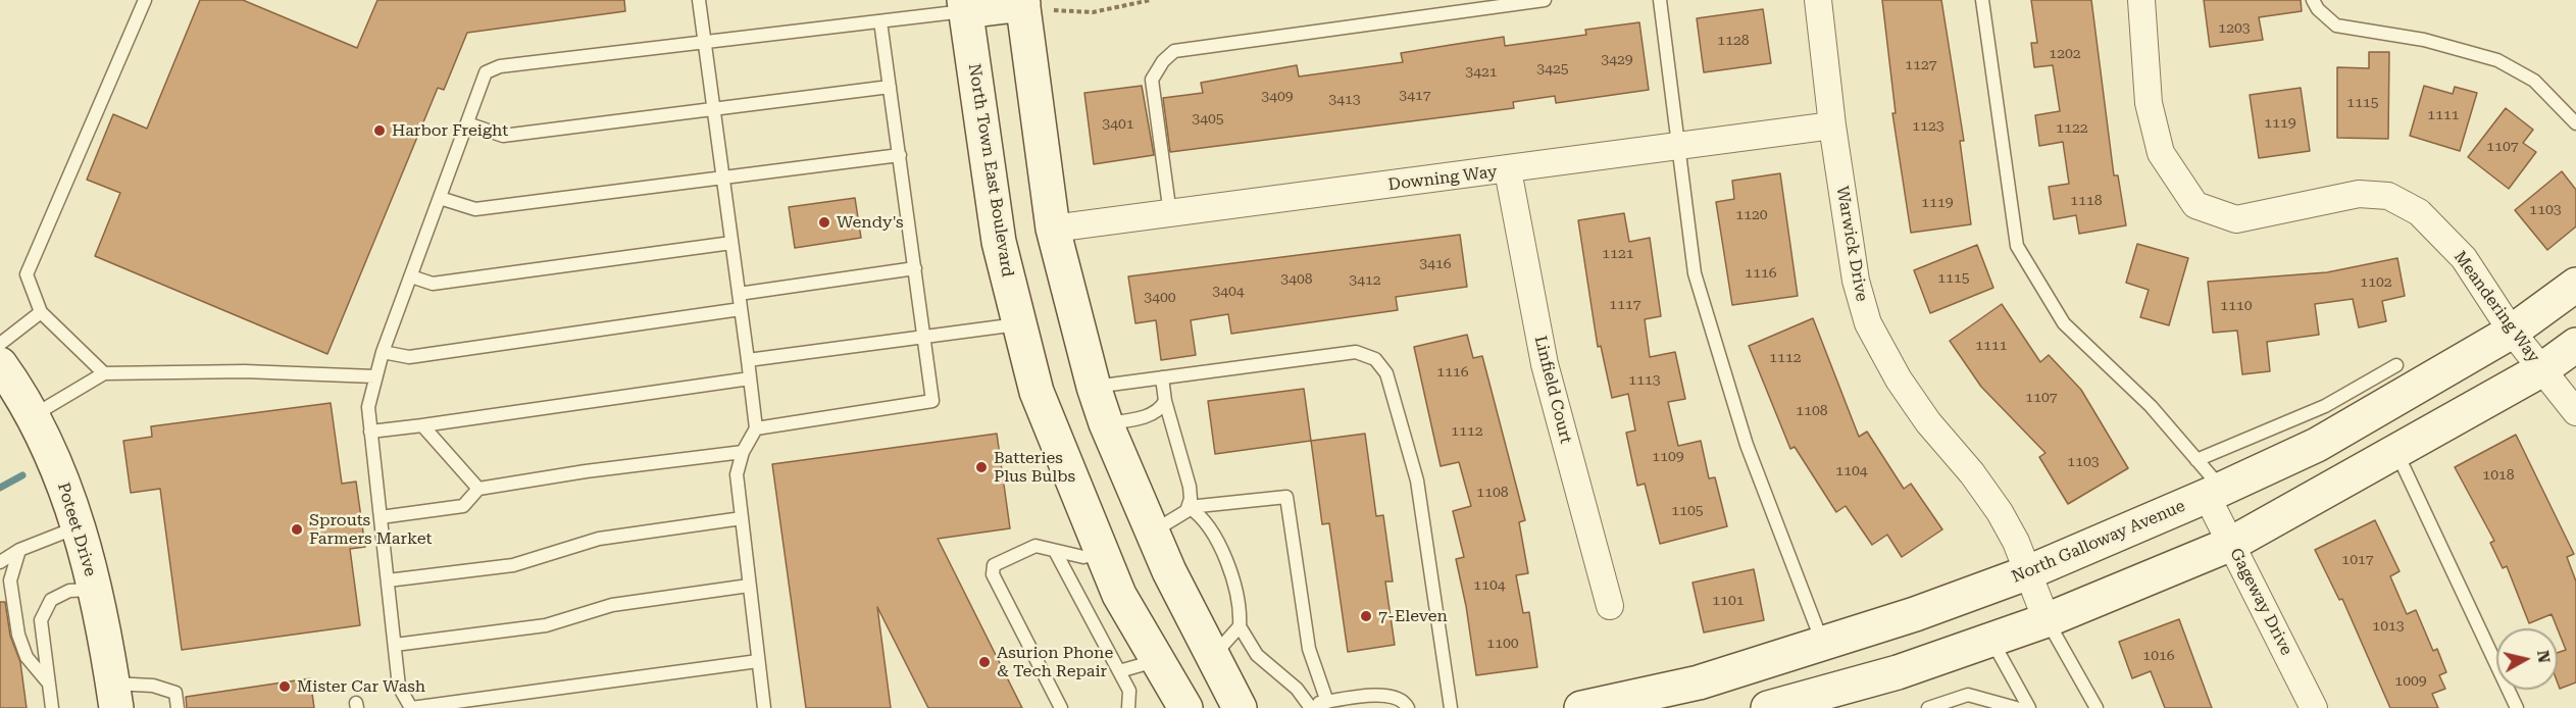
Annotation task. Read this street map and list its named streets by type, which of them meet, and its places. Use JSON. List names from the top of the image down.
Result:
{
  "streets": {
    "main road": ["North Town East Boulevard", "Poteet Drive", "North Galloway Avenue"],
    "street": [
      "Downing Way",
      "Warwick Drive",
      "Meandering Way",
      "Linfield Court",
      "Gageway Drive"
    ]
  },
  "crossings": [
    ["Downing Way", "Warwick Drive"],
    ["Downing Way", "Linfield Court"],
    ["Warwick Drive", "North Galloway Avenue"],
    ["Meandering Way", "North Galloway Avenue"],
    ["North Galloway Avenue", "Gageway Drive"]
  ],
  "places": [
    "Harbor Freight",
    "Wendy's",
    "Batteries Plus Bulbs",
    "Sprouts Farmers Market",
    "7-Eleven",
    "Asurion Phone & Tech Repair",
    "Mister Car Wash"
  ],
  "house_numbers": [
    "1203",
    "1128",
    "1202",
    "3429",
    "1127",
    "3425",
    "3421",
    "3417",
    "3409",
    "3413",
    "1115",
    "1111",
    "3405",
    "1119",
    "3401",
    "1123",
    "1122",
    "1107",
    "1118",
    "1119",
    "1103",
    "1120",
    "1121",
    "3416",
    "1116",
    "1115",
    "3408",
    "3412",
    "1102",
    "3404",
    "3400",
    "1117",
    "1110",
    "1111",
    "1112",
    "1116",
    "1113",
    "1107",
    "1108",
    "1112",
    "1109",
    "1103",
    "1104",
    "1018",
    "1108",
    "1105",
    "1017",
    "1104",
    "1101",
    "1013",
    "1100",
    "1016",
    "1009"
  ],
  "north": "right"
}
